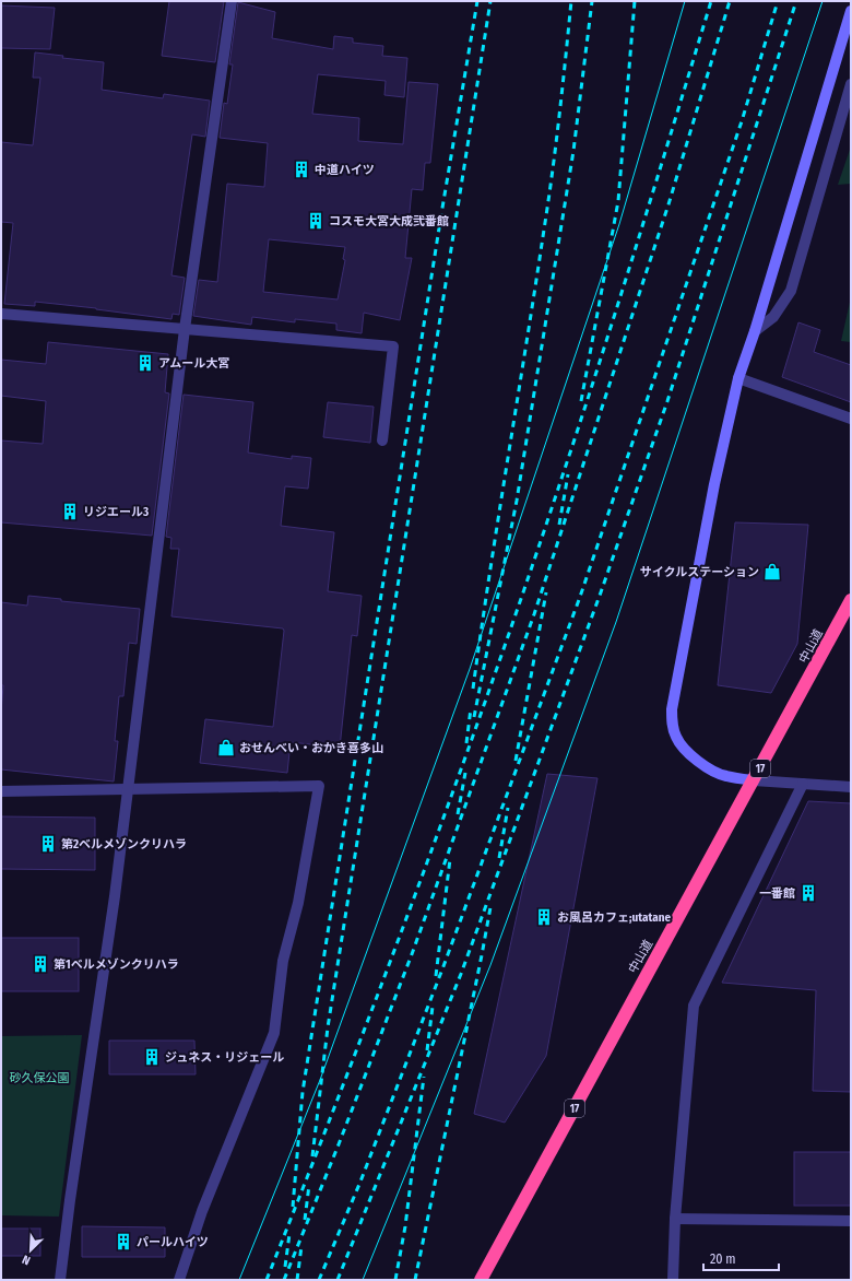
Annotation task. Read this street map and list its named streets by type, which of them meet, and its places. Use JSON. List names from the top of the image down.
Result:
{
  "streets": {
    "highway": ["中山道", "17"]
  },
  "parks": ["砂久保公園"],
  "places": {
    "building": [
      "中道ハイツ",
      "コスモ大宮大成弐番館",
      "アムール大宮",
      "リジエール3",
      "第2ベルメゾンクリハラ",
      "一番館",
      "お風呂カフェ;utatane",
      "第1ベルメゾンクリハラ",
      "ジュネス・リジェール",
      "パールハイツ"
    ],
    "shop": ["サイクルステーション", "おせんべい・おかき喜多山"]
  },
  "scale_bar": "20 m",
  "north": "bottom left"
}
